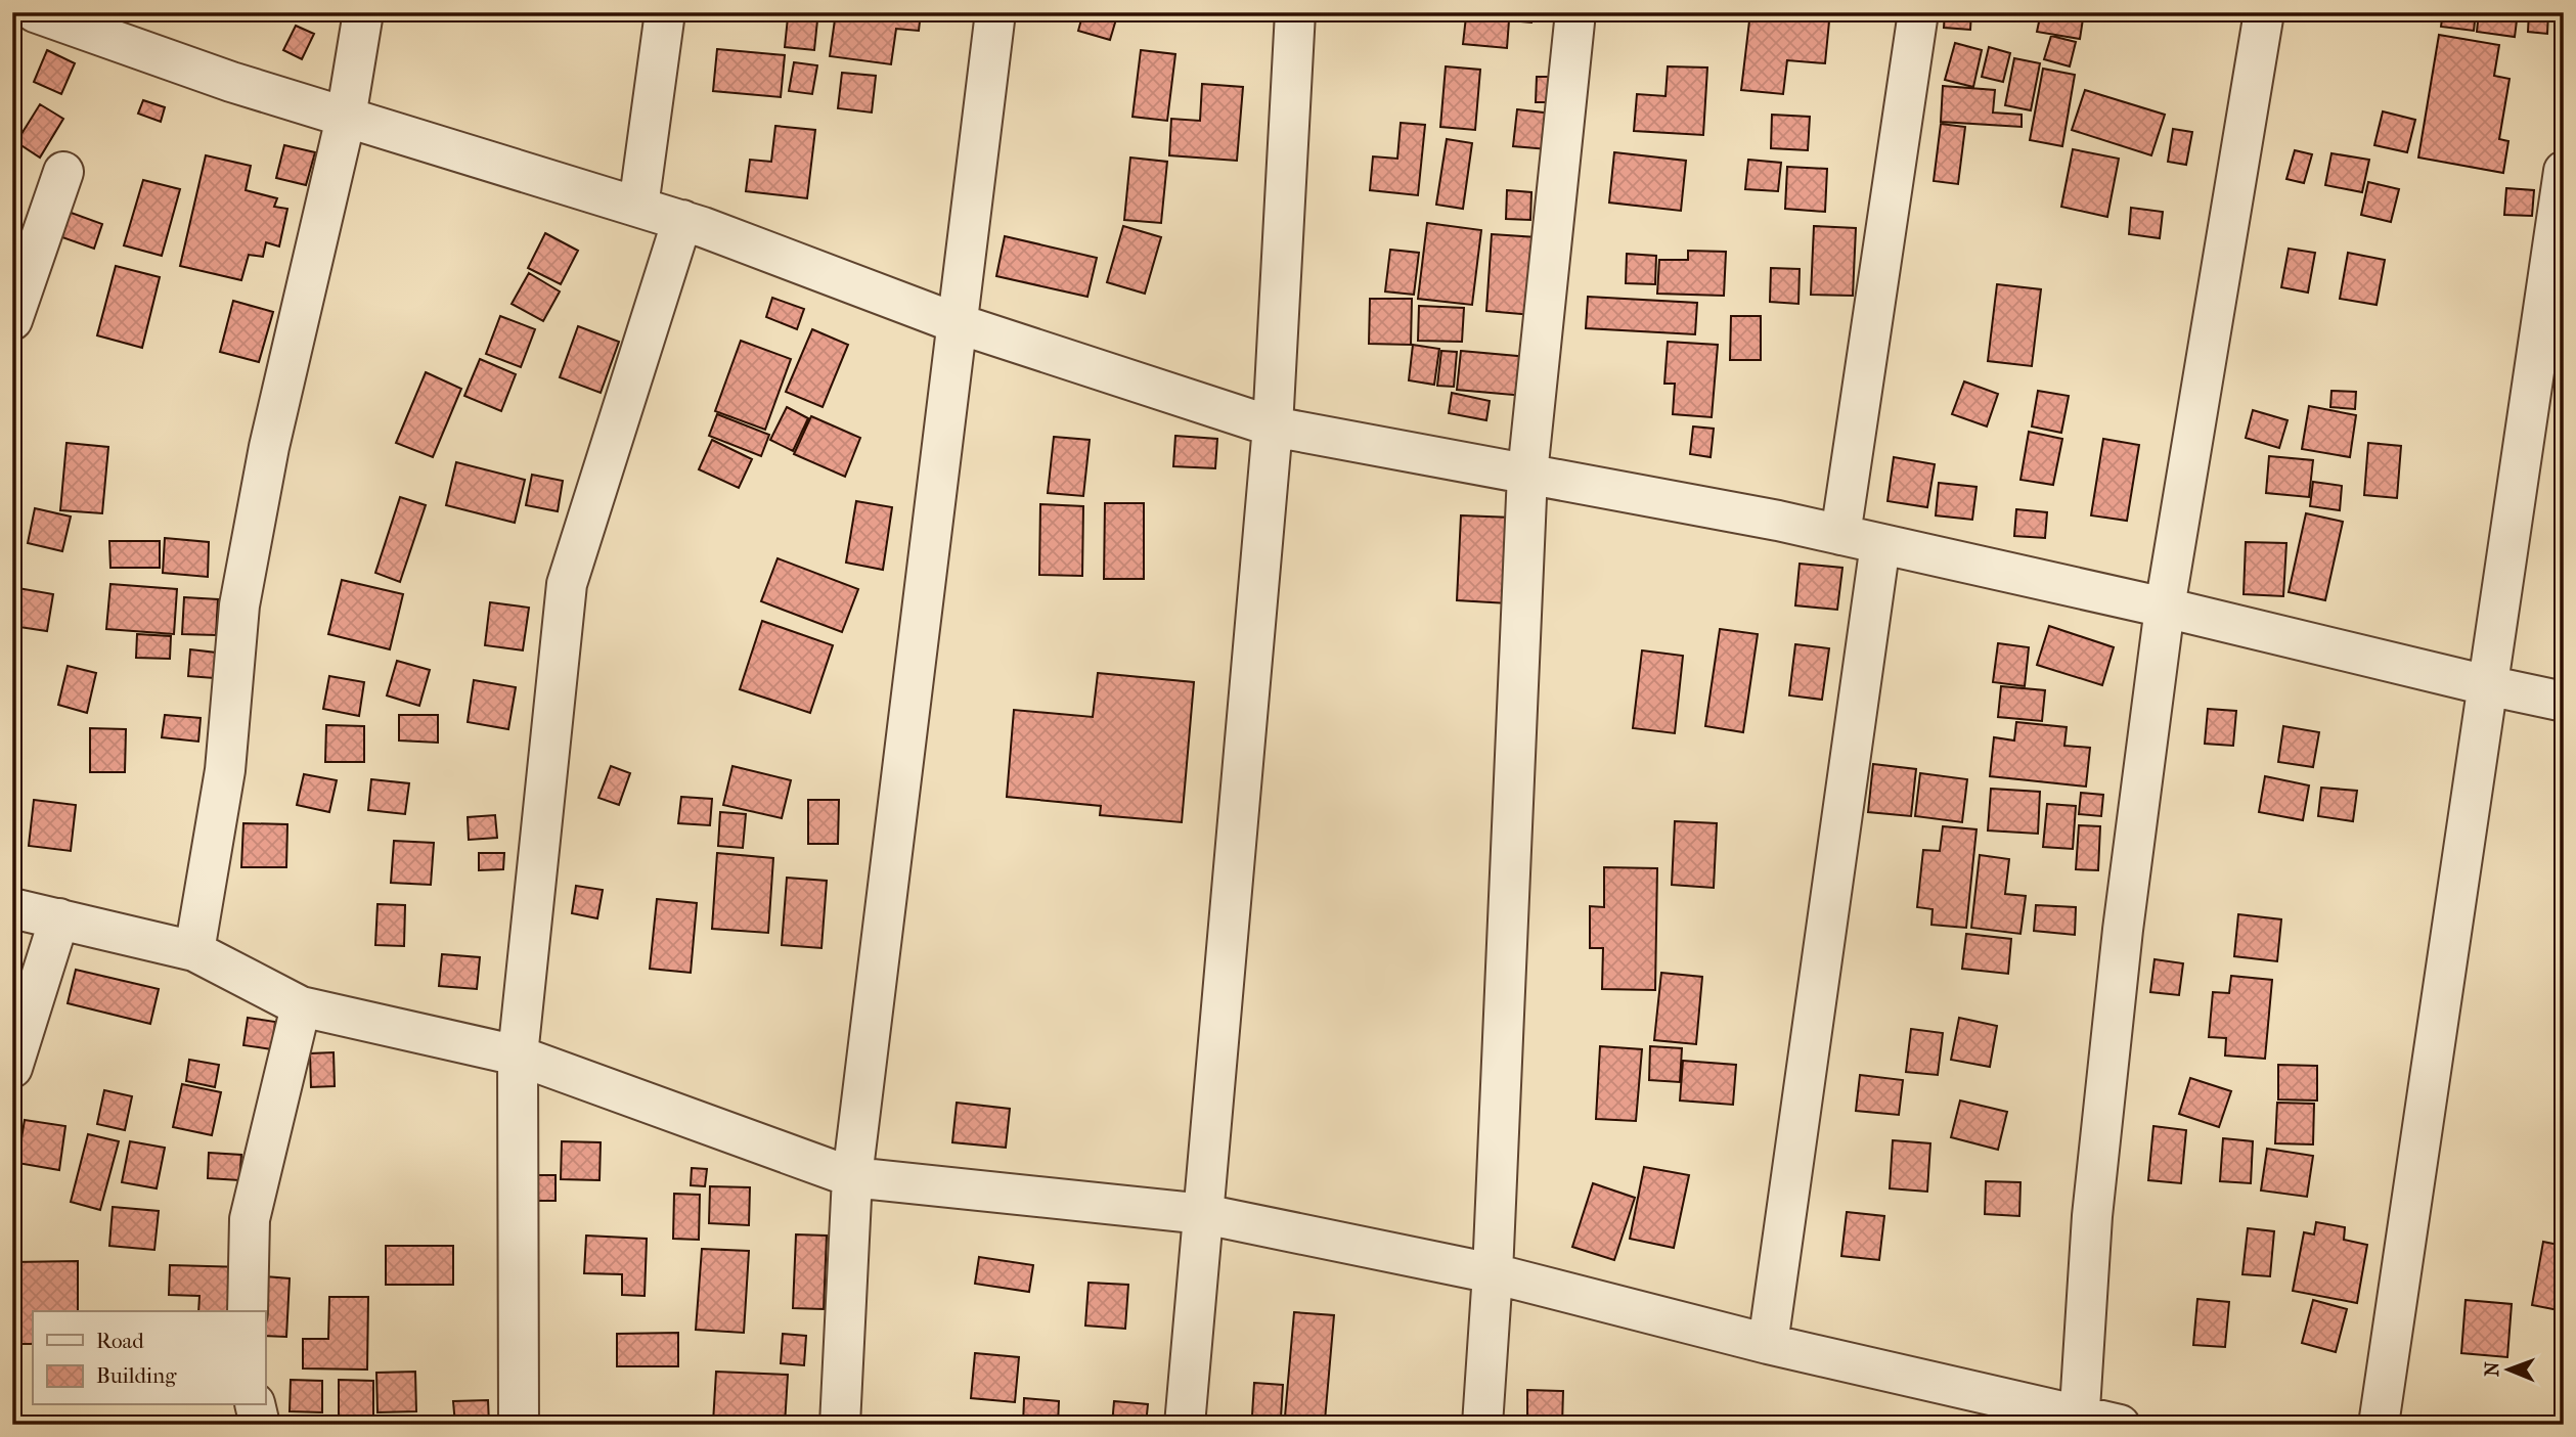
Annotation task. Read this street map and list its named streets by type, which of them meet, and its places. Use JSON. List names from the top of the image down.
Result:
{
  "legend": ["Road", "Building"],
  "north": "left"
}
